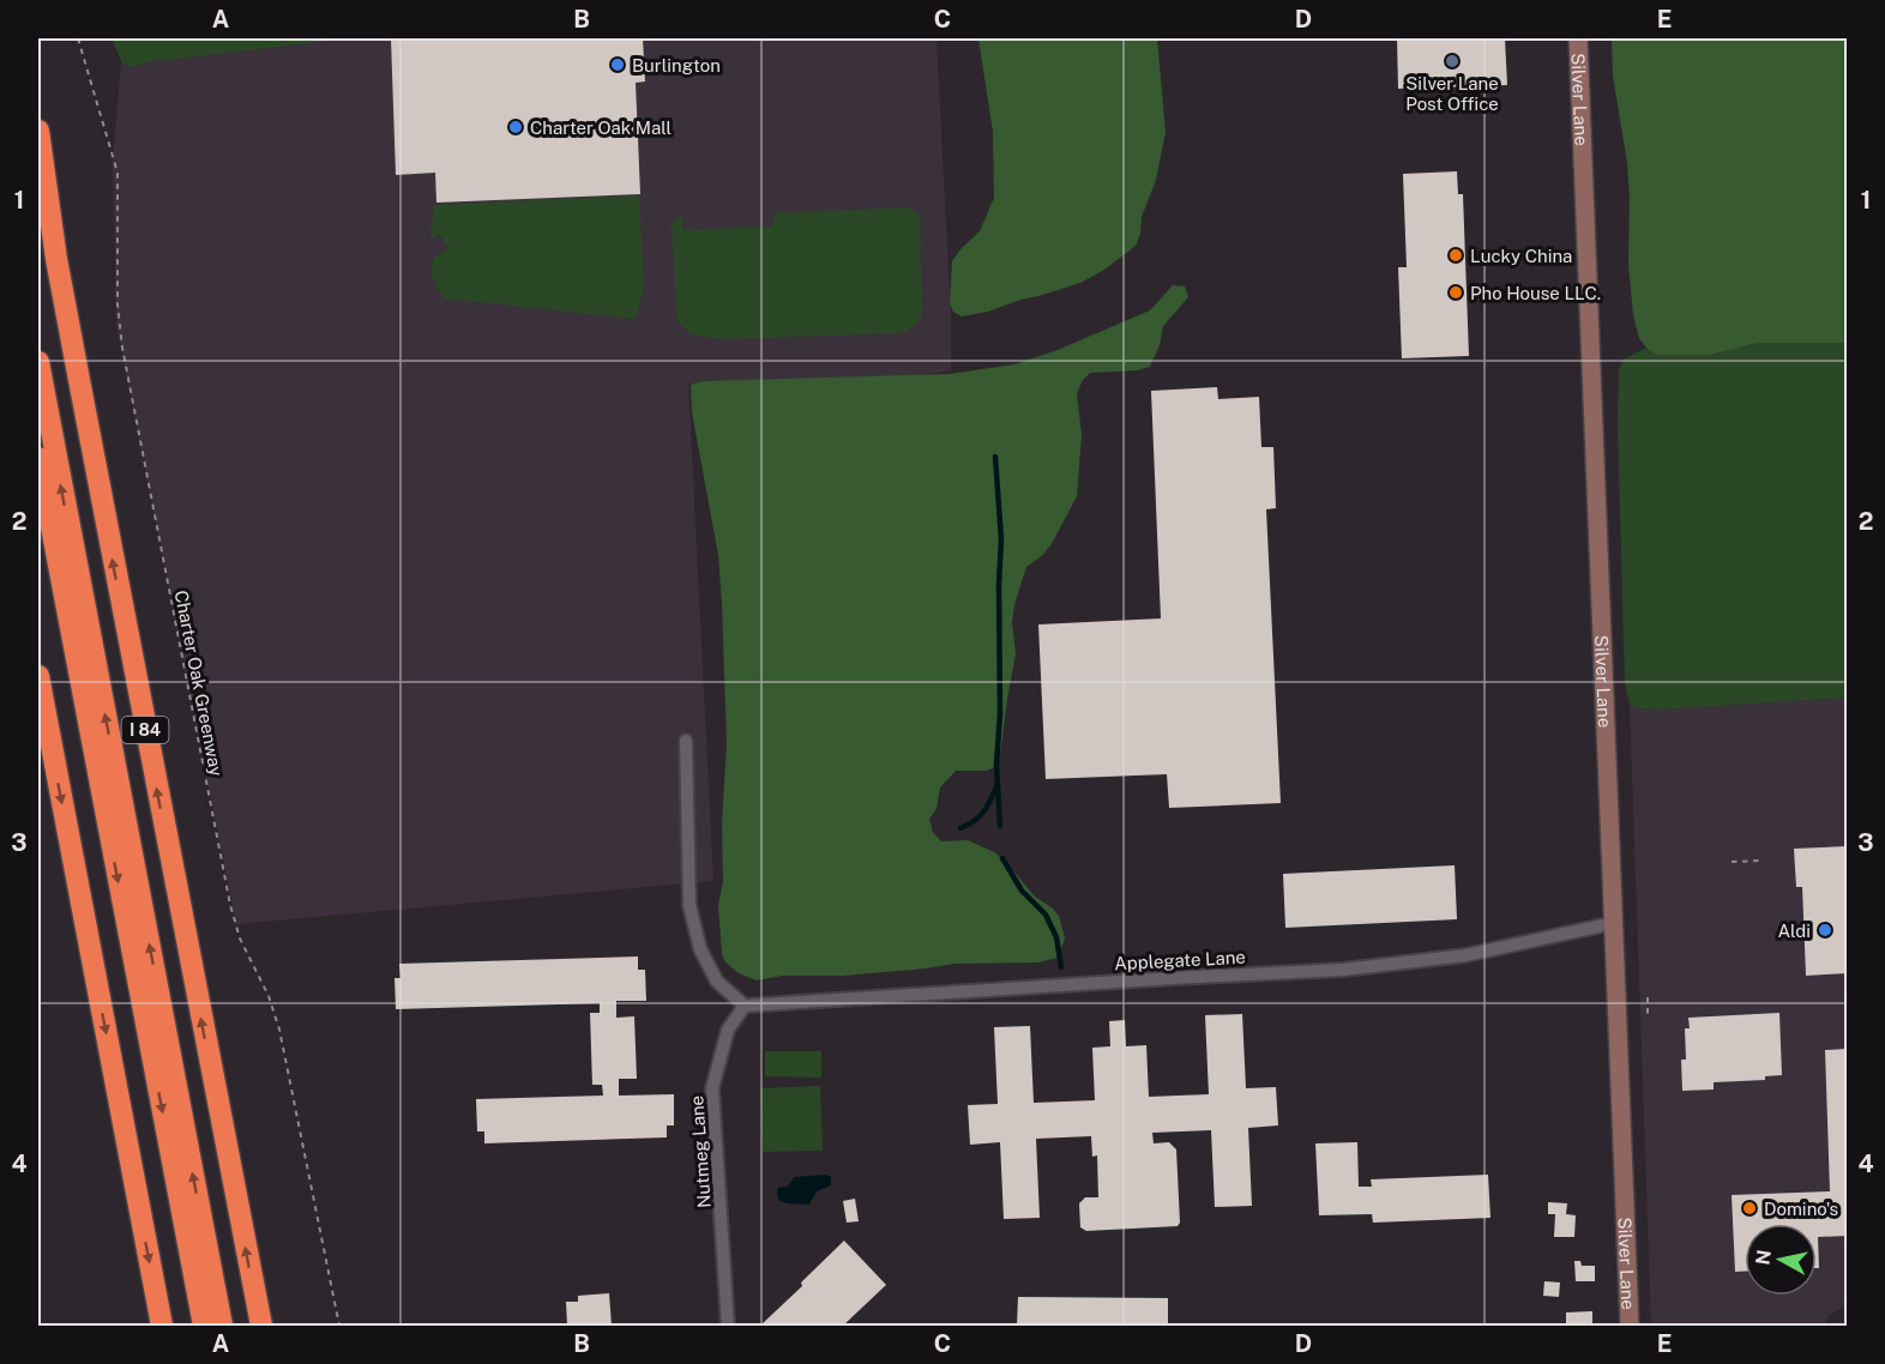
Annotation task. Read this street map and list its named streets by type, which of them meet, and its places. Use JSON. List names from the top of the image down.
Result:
{
  "streets": {
    "highway": ["I 84"],
    "main road": ["Silver Lane"],
    "street": ["Applegate Lane", "Nutmeg Lane"],
    "path": ["Charter Oak Greenway"]
  },
  "crossings": [
    ["Silver Lane", "Applegate Lane"],
    ["Applegate Lane", "Nutmeg Lane"]
  ],
  "places": [
    "Silver Lane Post Office",
    "Burlington",
    "Charter Oak Mall",
    "Lucky China",
    "Pho House LLC.",
    "Aldi",
    "Domino's"
  ],
  "north": "left",
  "grid": {
    "columns": [
      "A",
      "B",
      "C",
      "D",
      "E"
    ],
    "rows": [
      "1",
      "2",
      "3",
      "4"
    ]
  }
}
